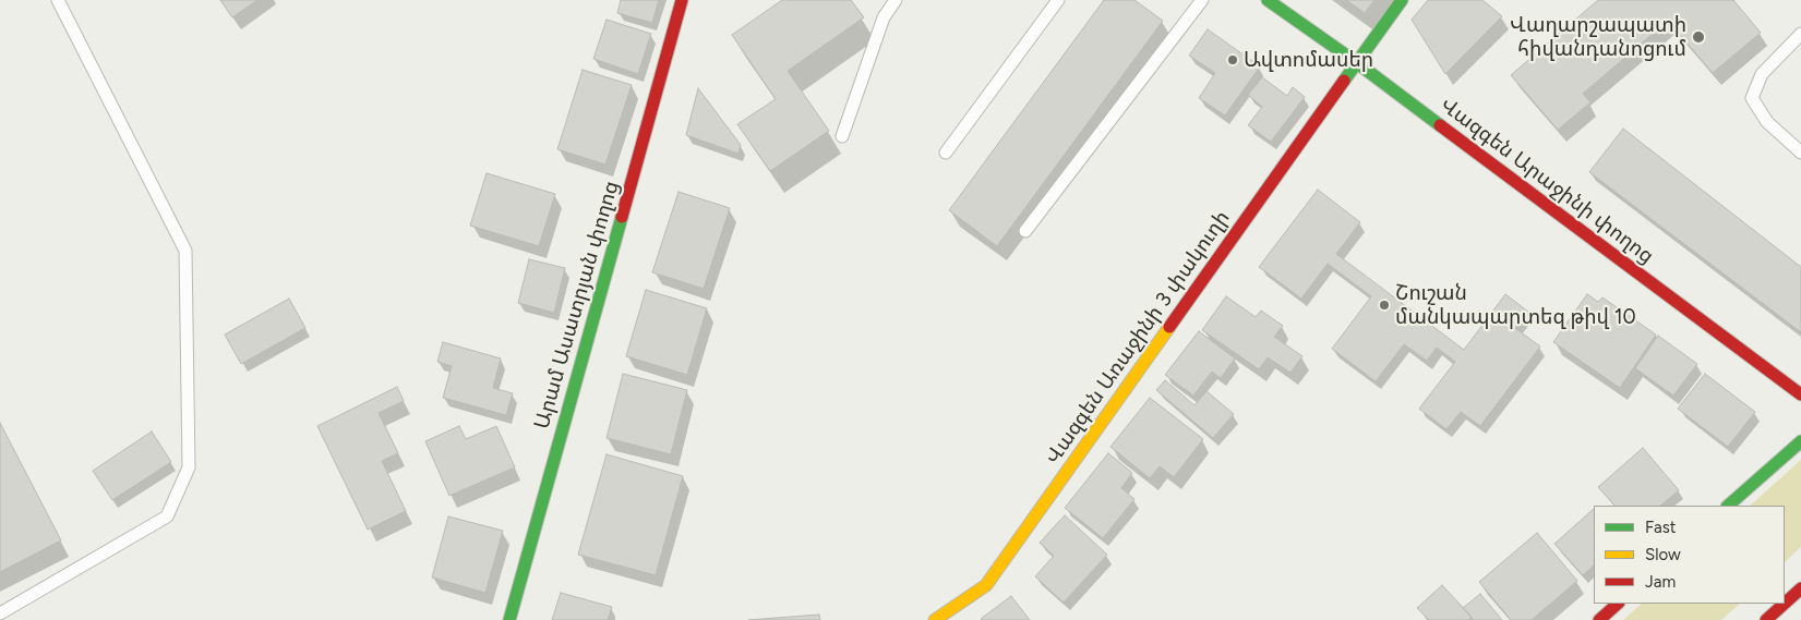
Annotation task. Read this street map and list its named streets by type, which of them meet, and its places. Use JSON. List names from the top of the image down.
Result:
{
  "streets": {
    "street": ["Վազգեն Արաջինի փողոց", "Արամ Ասատրյան փողոց", "Վազգեն Առաջինի 3 փակուղի"]
  },
  "crossings": [
    ["Վազգեն Արաջինի փողոց", "Վազգեն Առաջինի 3 փակուղի"]
  ],
  "places": ["Վաղարշապատի հիվանդանոցում", "Ավտոմասեր", "Շուշան մանկապարտեզ թիվ 10"],
  "legend": ["Fast", "Slow", "Jam"]
}
